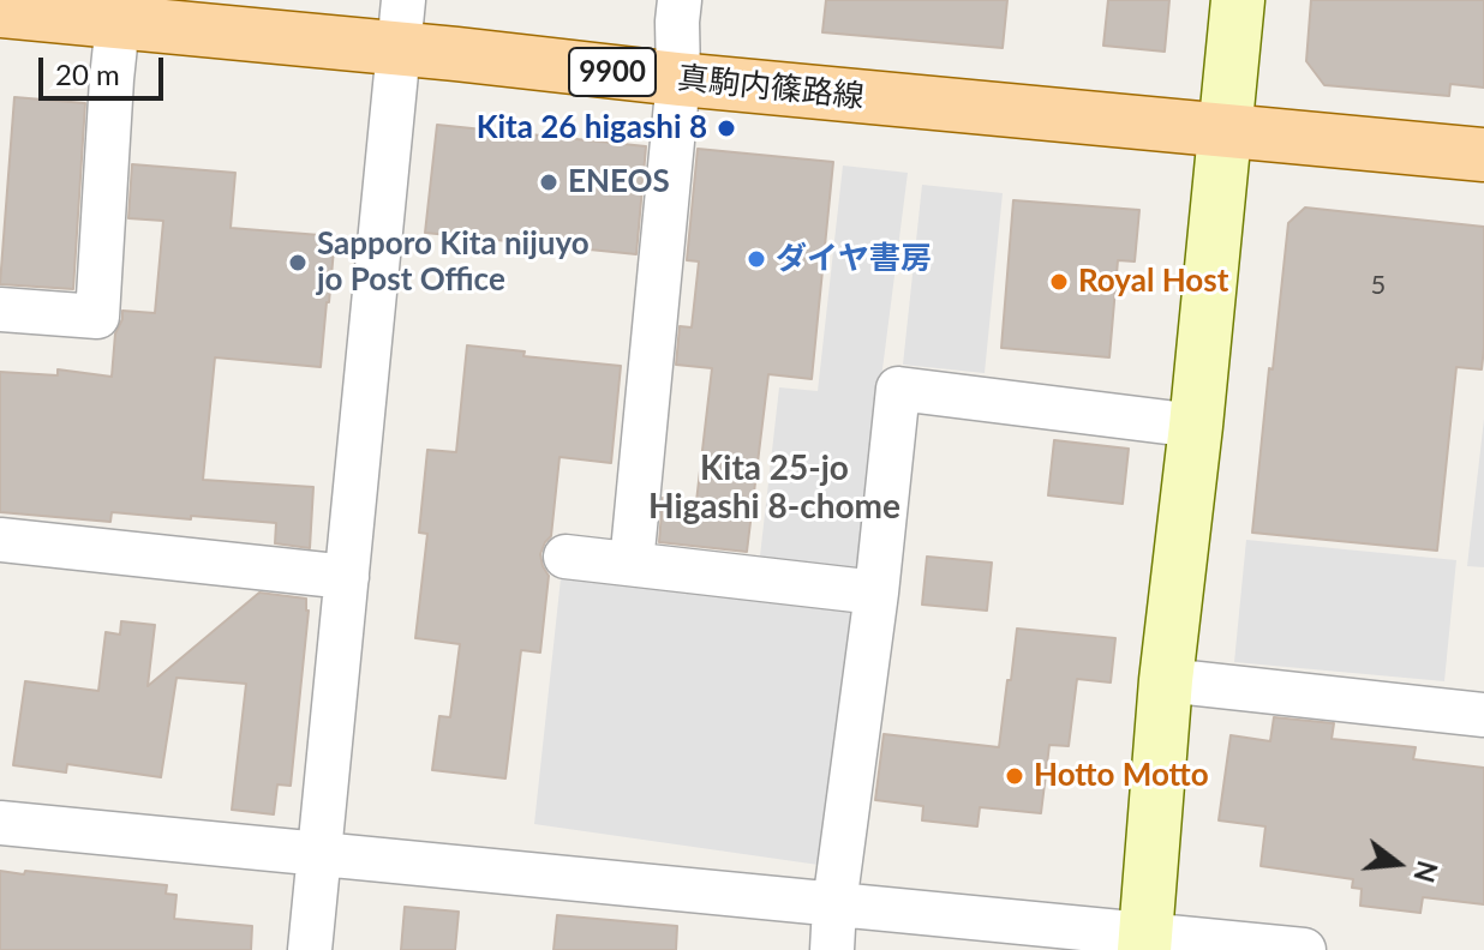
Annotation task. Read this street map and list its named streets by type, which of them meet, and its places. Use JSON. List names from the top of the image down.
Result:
{
  "streets": {
    "main road": ["9900", "真駒内篠路線"]
  },
  "districts": ["Kita 25-jo Higashi 8-chome"],
  "places": [
    "Kita 26 higashi 8",
    "ENEOS",
    "ダイヤ書房",
    "Sapporo Kita nijuyo jo Post Office",
    "Royal Host",
    "Hotto Motto"
  ],
  "house_numbers": ["5"],
  "scale_bar": "20 m",
  "north": "right"
}
